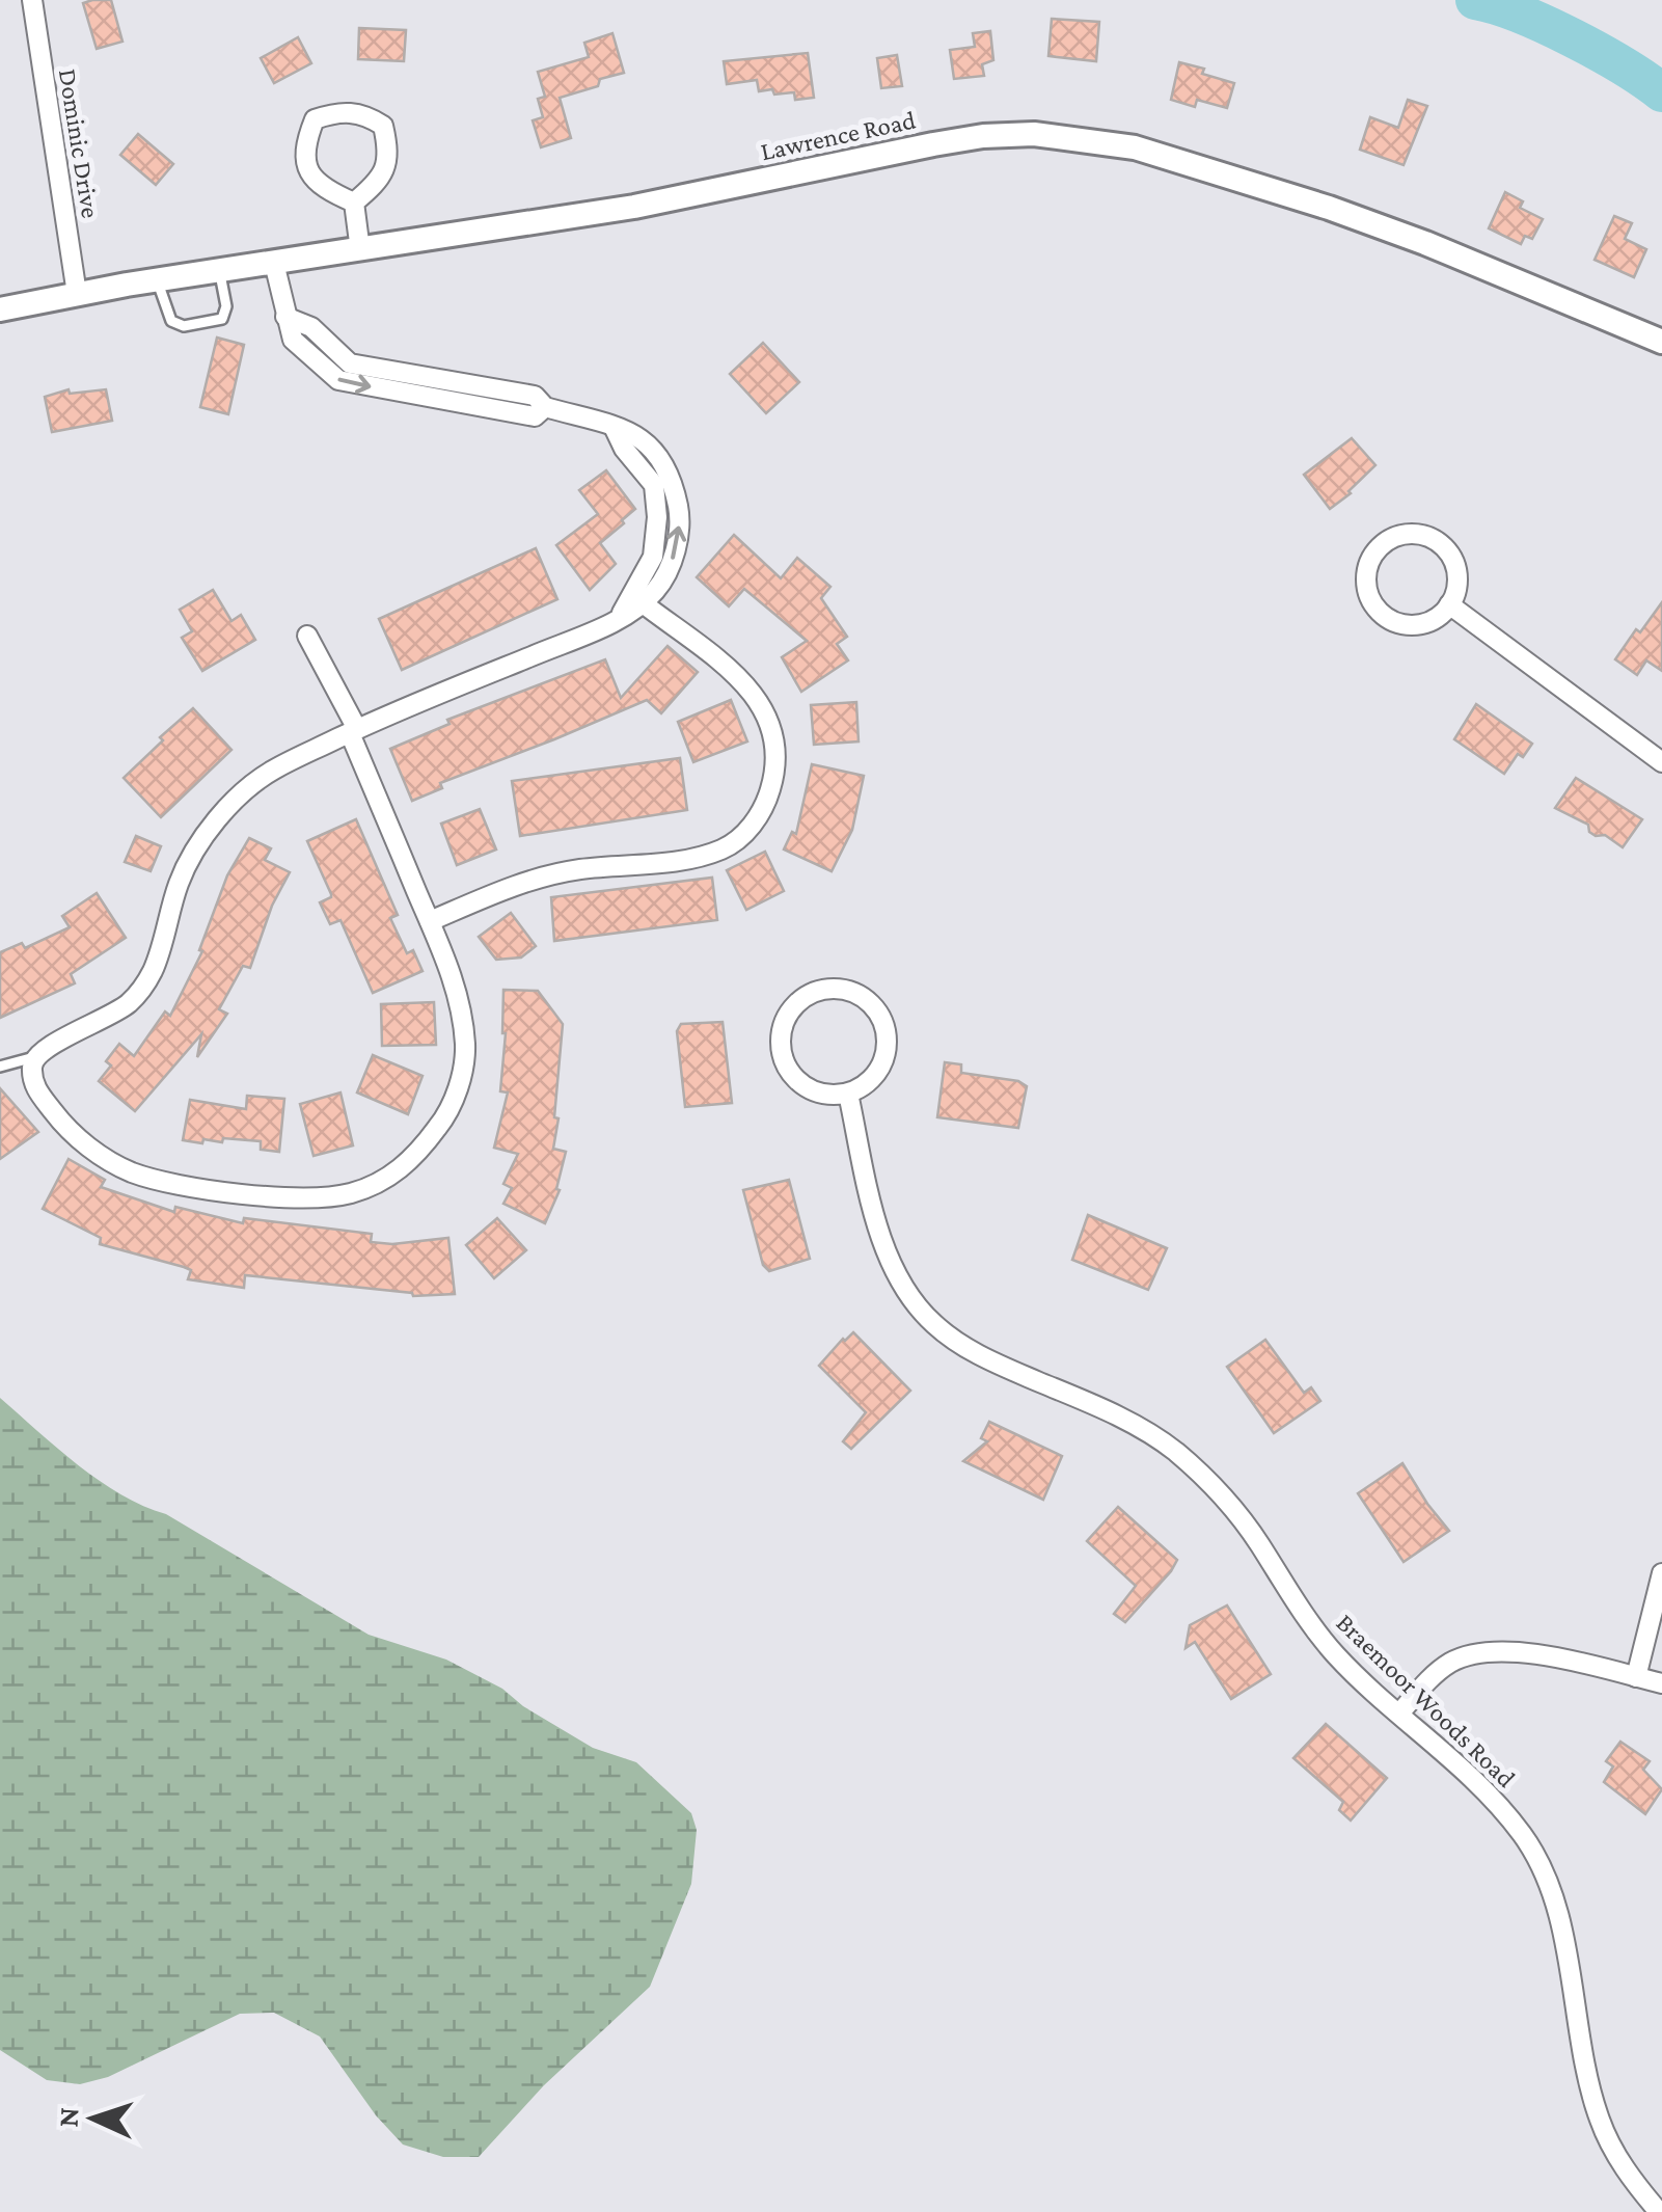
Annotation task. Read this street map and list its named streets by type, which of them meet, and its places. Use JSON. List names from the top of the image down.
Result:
{
  "streets": {
    "street": ["Lawrence Road", "Dominic Drive", "Braemoor Woods Road"]
  },
  "crossings": [
    ["Lawrence Road", "Dominic Drive"]
  ],
  "north": "left"
}
